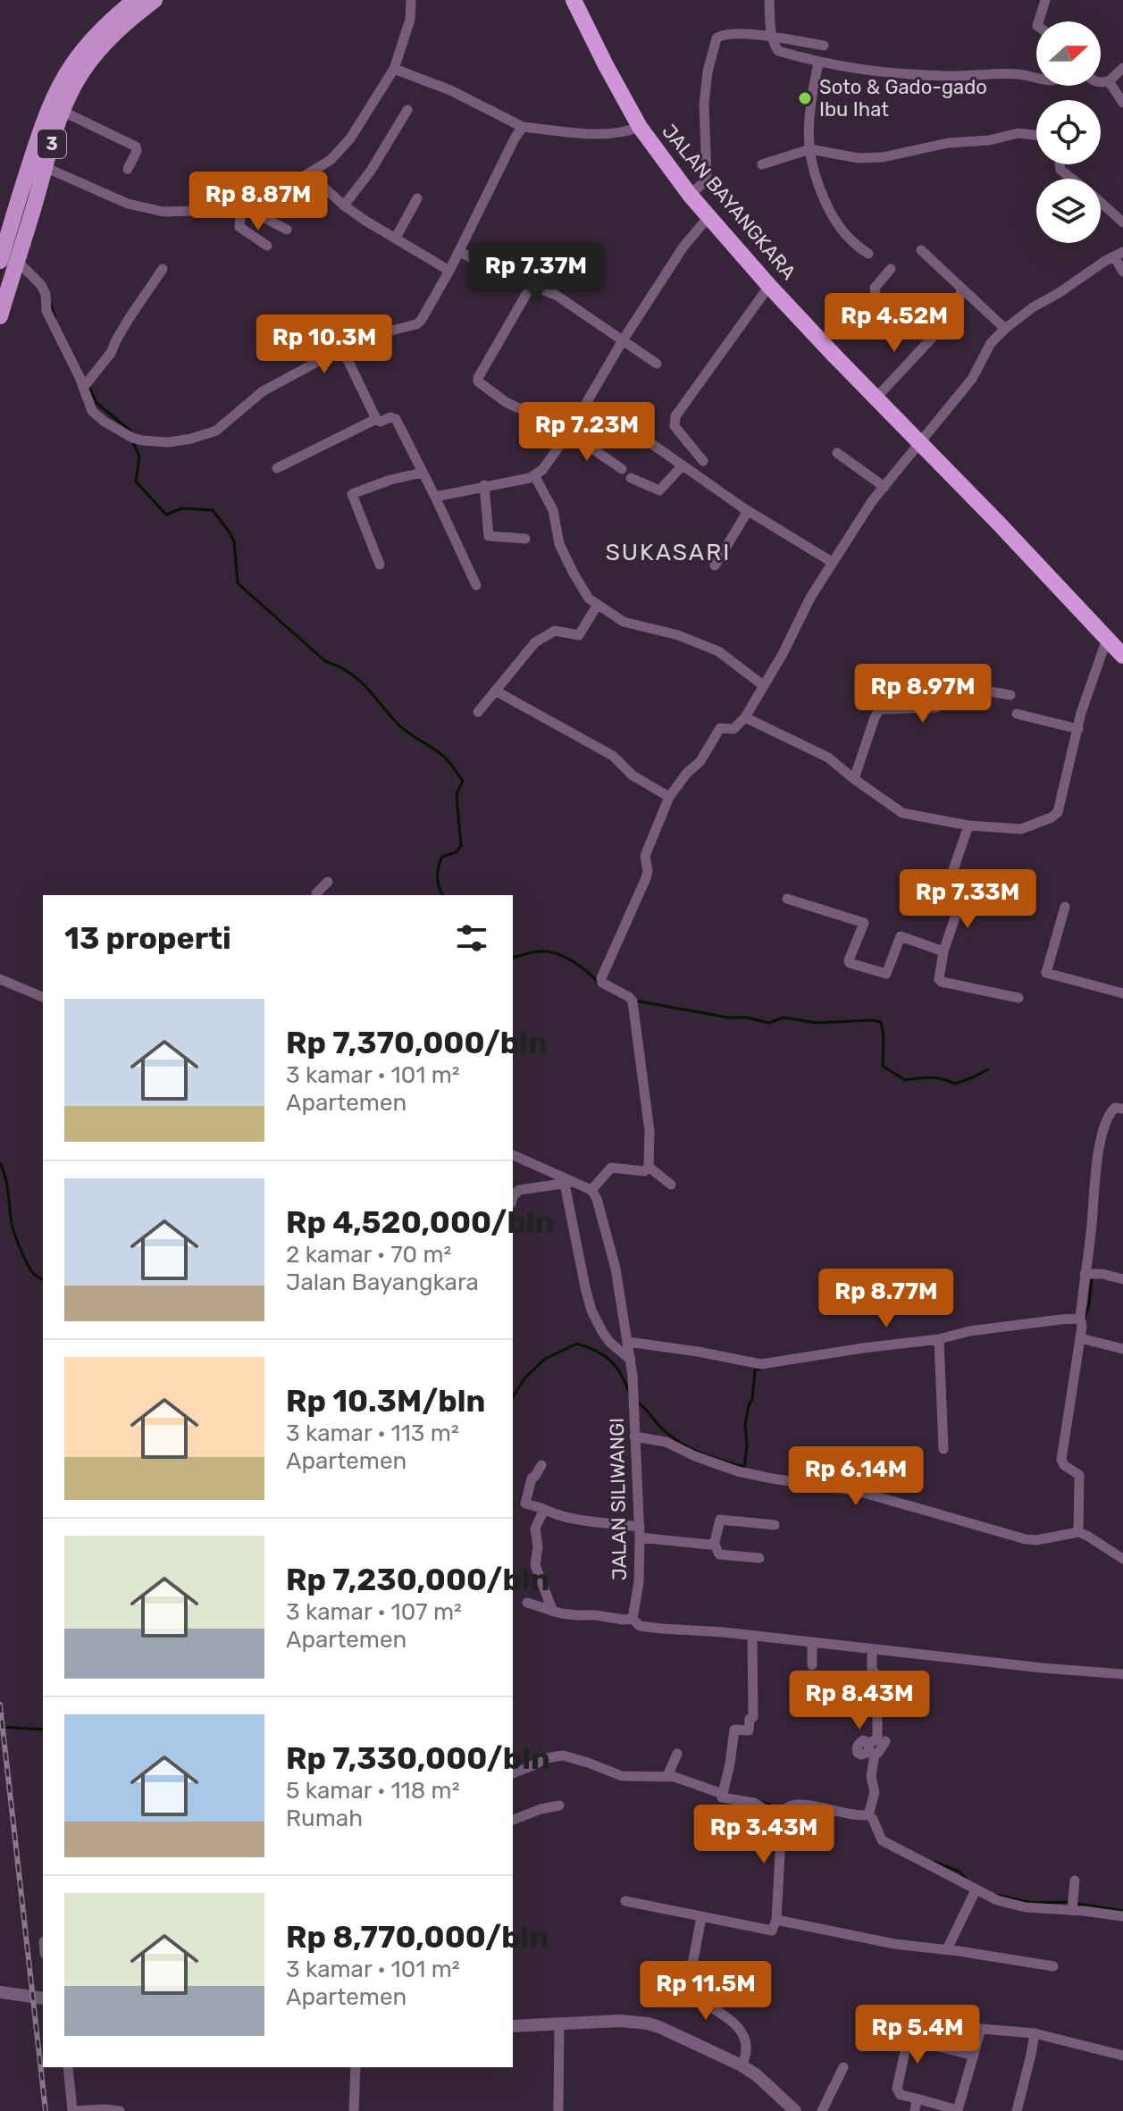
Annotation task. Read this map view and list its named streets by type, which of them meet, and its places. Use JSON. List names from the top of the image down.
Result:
{
  "streets": {
    "highway": ["JALAN BAYANGKARA"],
    "main road": ["3"],
    "street": ["JALAN SILIWANGI"]
  },
  "districts": ["SUKASARI"],
  "places": ["Soto & Gado-gado Ibu Ihat"],
  "north": "right",
  "page": {
    "price": [
      "Rp 8.87M",
      "Rp 7.37M",
      "Rp 4.52M",
      "Rp 10.3M",
      "Rp 7.23M",
      "Rp 8.97M",
      "Rp 7.33M",
      "Rp 8.77M",
      "Rp 6.14M",
      "Rp 8.43M",
      "Rp 3.43M",
      "Rp 11.5M",
      "Rp 5.4M"
    ],
    "heading": "13 properti",
    "list": [
      {
        "name": "Rp 7,370,000/bln",
        "note": "3 kamar · 101 m² · Apartemen"
      },
      {
        "name": "Rp 4,520,000/bln",
        "note": "2 kamar · 70 m² · Jalan Bayangkara"
      },
      {
        "name": "Rp 10.3M/bln",
        "note": "3 kamar · 113 m² · Apartemen"
      },
      {
        "name": "Rp 7,230,000/bln",
        "note": "3 kamar · 107 m² · Apartemen"
      },
      {
        "name": "Rp 7,330,000/bln",
        "note": "5 kamar · 118 m² · Rumah"
      },
      {
        "name": "Rp 8,770,000/bln",
        "note": "3 kamar · 101 m² · Apartemen"
      }
    ]
  }
}
